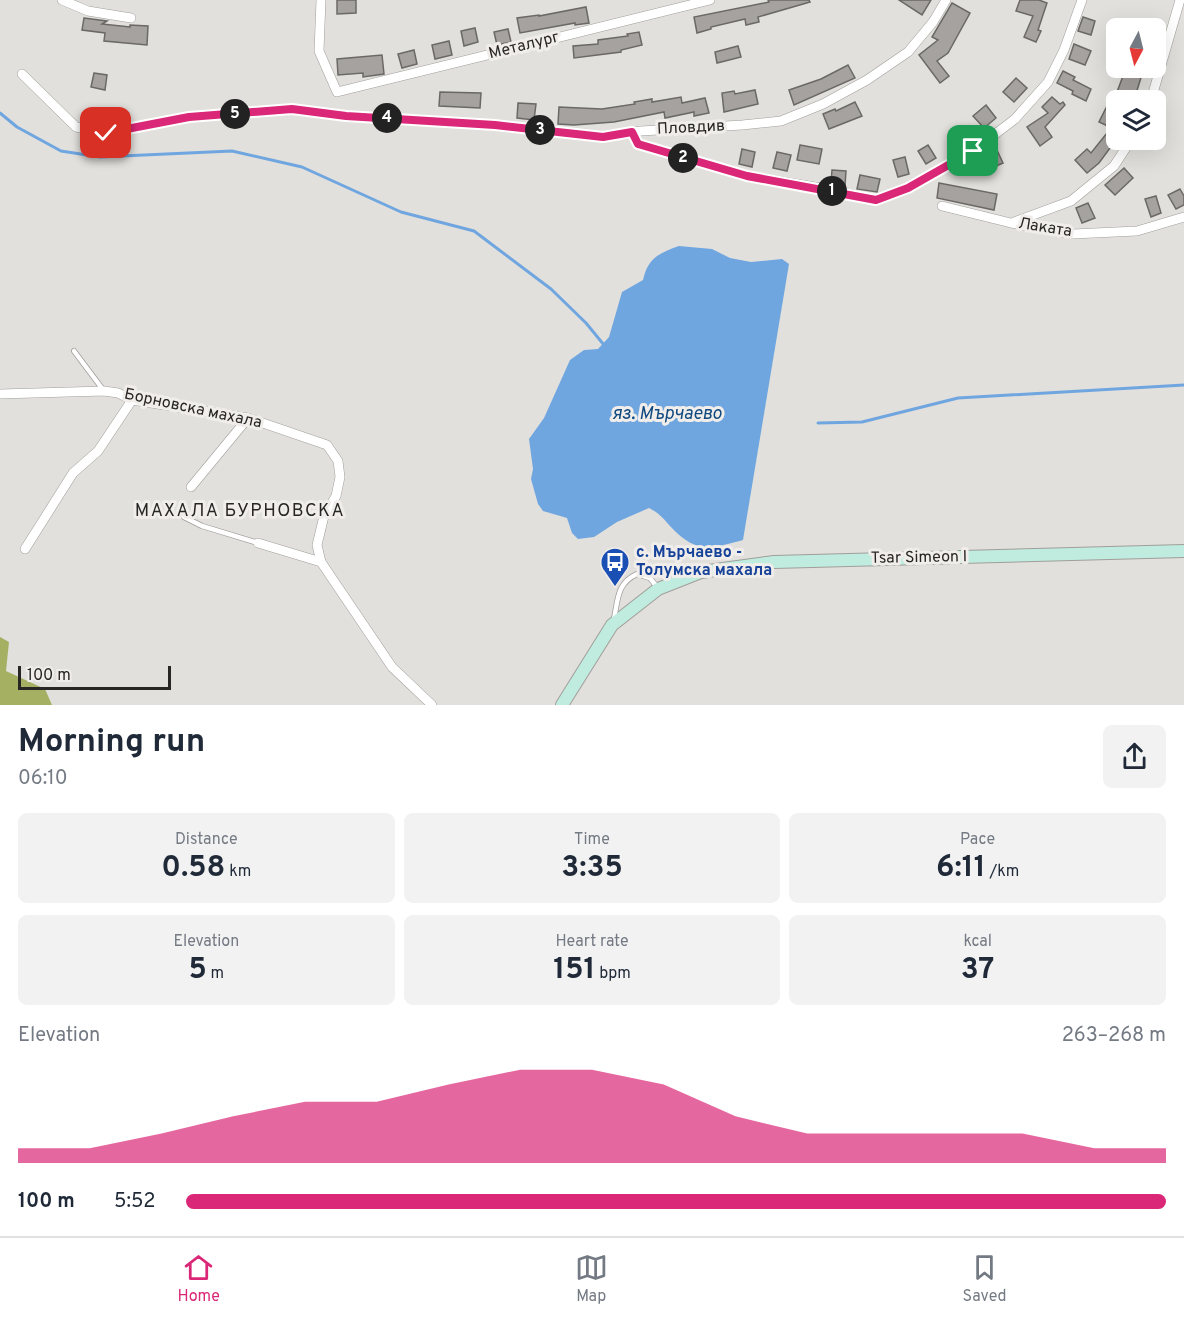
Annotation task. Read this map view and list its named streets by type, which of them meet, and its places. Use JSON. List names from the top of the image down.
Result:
{
  "streets": {
    "street": [
      "Металург",
      "Пловдив",
      "Лаката",
      "Борновска махала",
      "Tsar Simeon I"
    ]
  },
  "districts": ["МАХАЛА БУРНОВСКА"],
  "water": ["яз. Мърчаево"],
  "places": {
    "bus stop": ["с. Мърчаево - Толумска махала"]
  },
  "scale_bar": "100 m",
  "north": "bottom",
  "page": {
    "pins": [
      "5",
      "4",
      "3",
      "2",
      "1"
    ],
    "scale": "100 m",
    "heading": ["Morning run", "06:10"],
    "stats": [
      ["Distance", "0.58 km"],
      ["Time", "3:35"],
      ["Pace", "6:11 /km"],
      ["Elevation", "5 m"],
      ["Heart rate", "151 bpm"],
      ["kcal", "37"]
    ],
    "chart": ["Elevation", "263–268 m"],
    "list": [
      {
        "name": "100 m",
        "note": "5:52"
      }
    ],
    "tabs": ["Home", "Map", "Saved"]
  }
}
